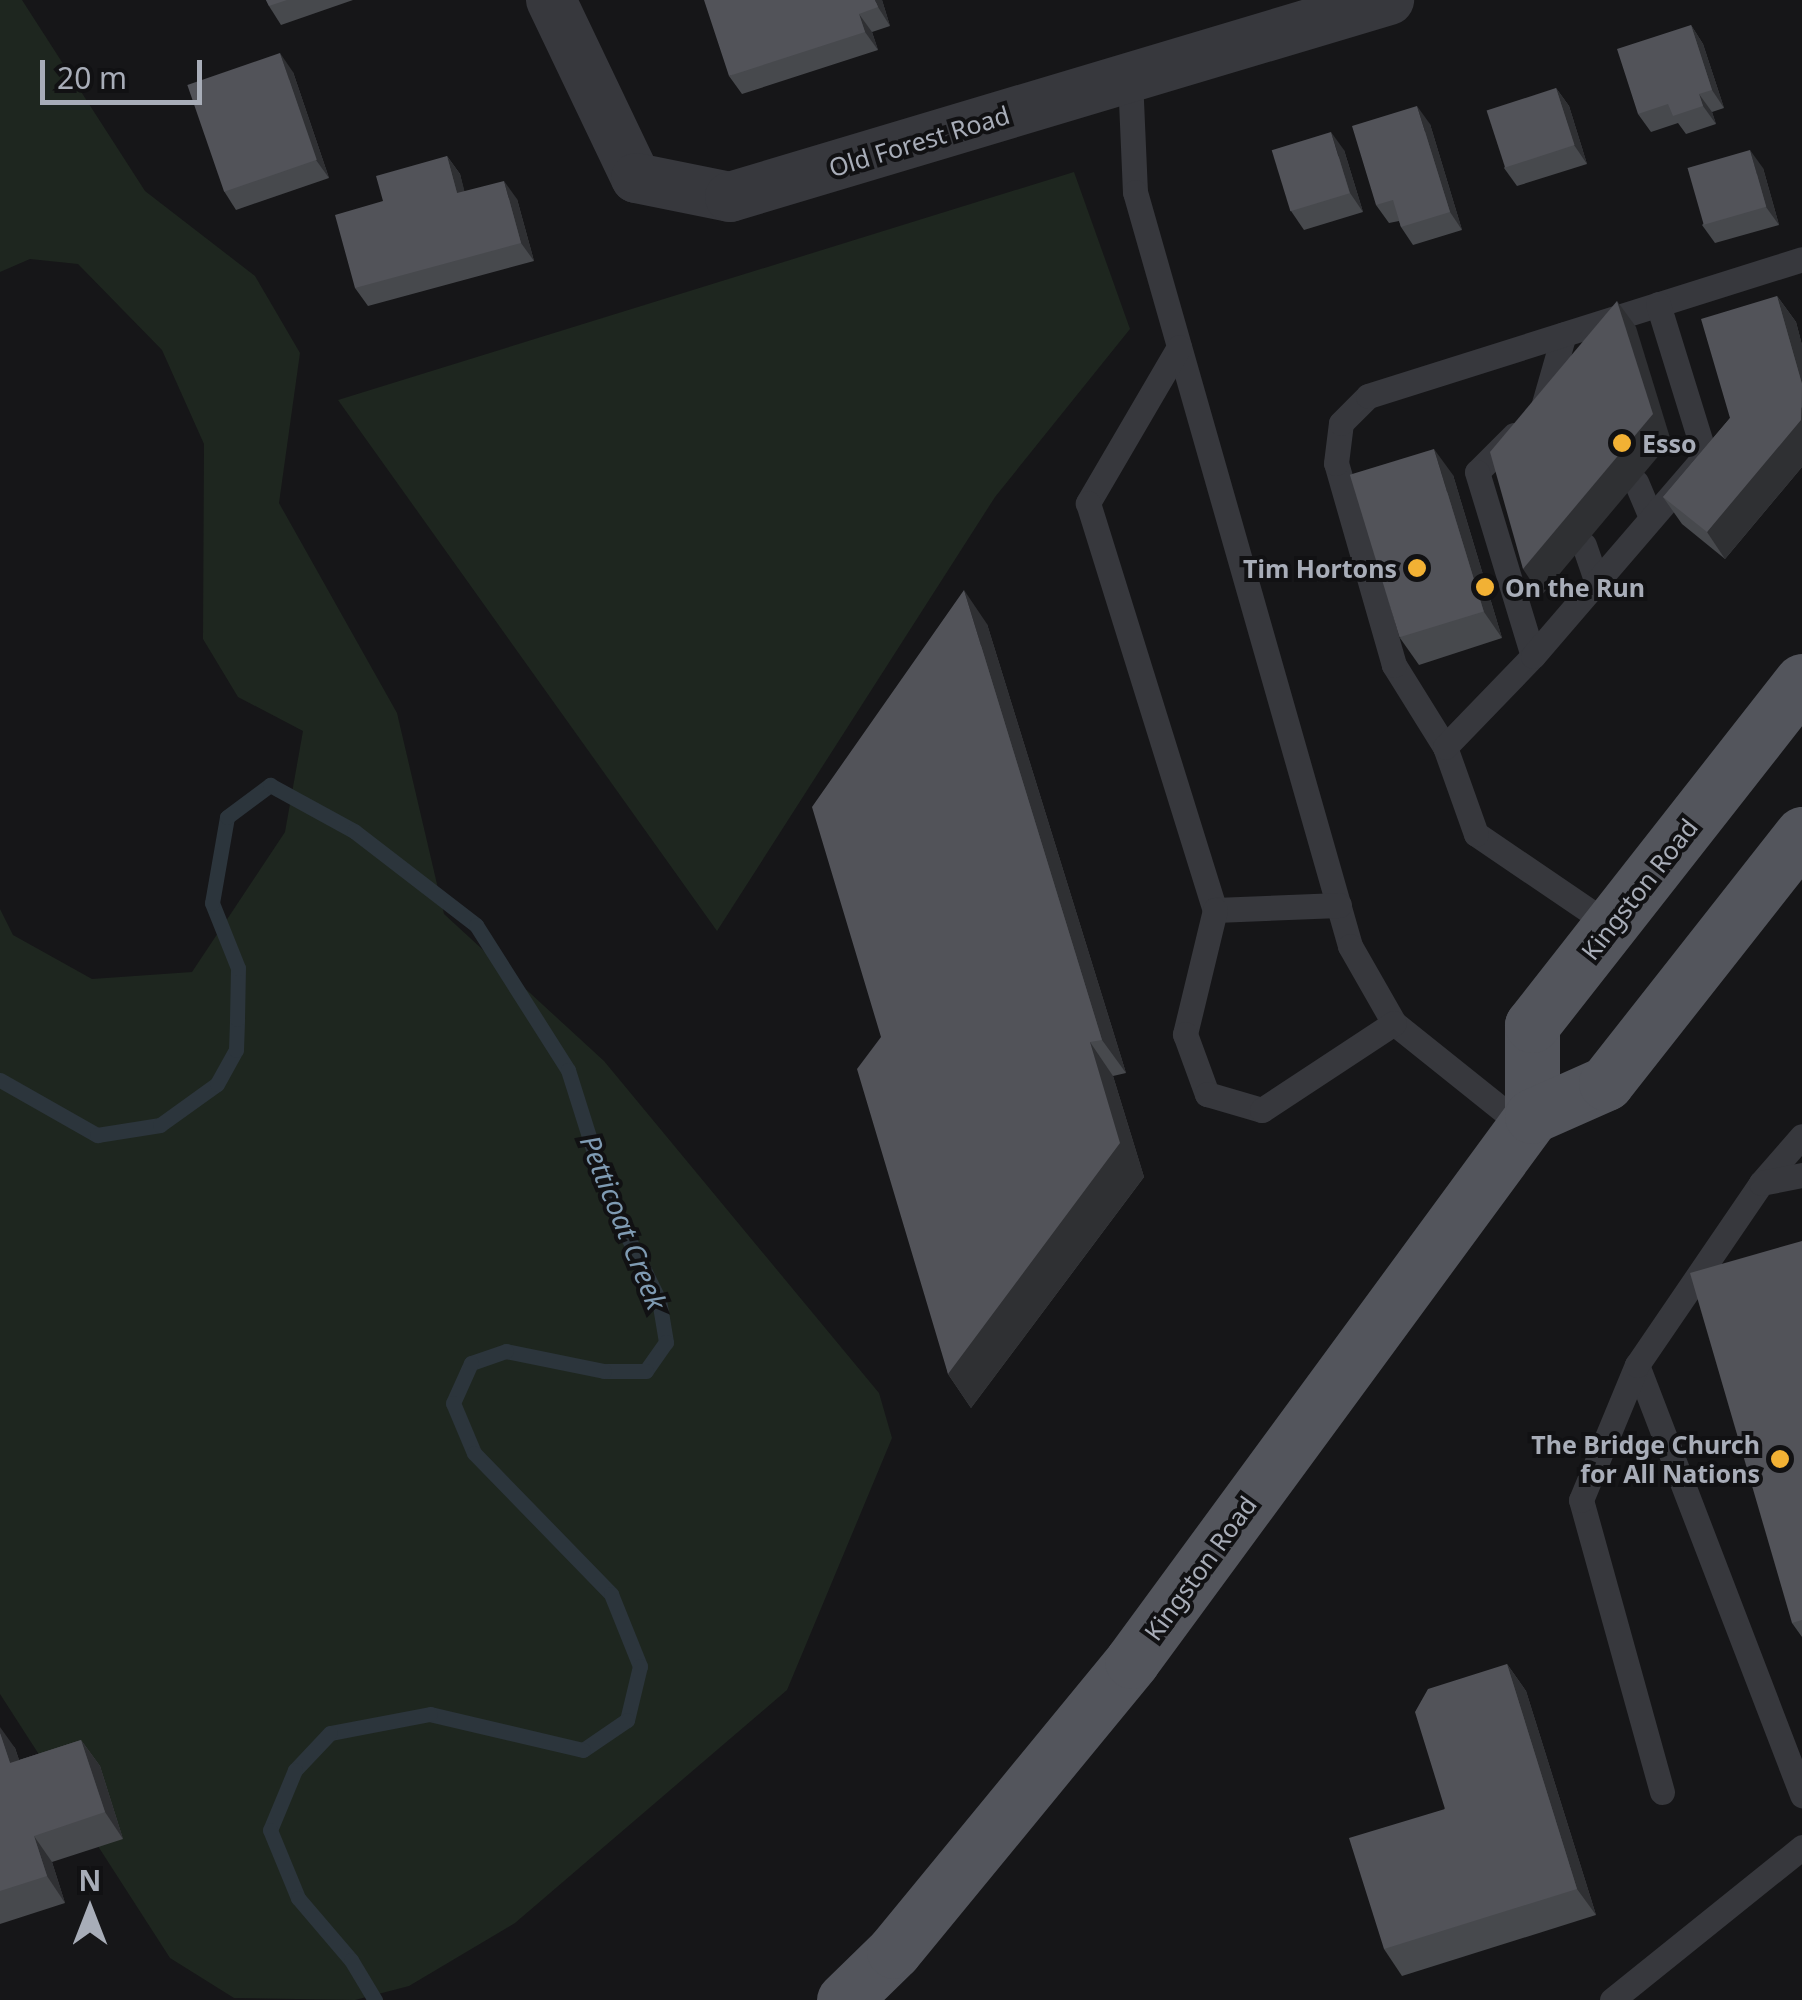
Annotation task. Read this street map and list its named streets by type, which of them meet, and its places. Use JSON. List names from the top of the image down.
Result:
{
  "streets": {
    "main road": ["Kingston Road"],
    "street": ["Old Forest Road"]
  },
  "water": ["Petticoat Creek"],
  "places": [
    "Esso",
    "Tim Hortons",
    "On the Run",
    "The Bridge Church for All Nations"
  ],
  "scale_bar": "20 m",
  "north": "top"
}
